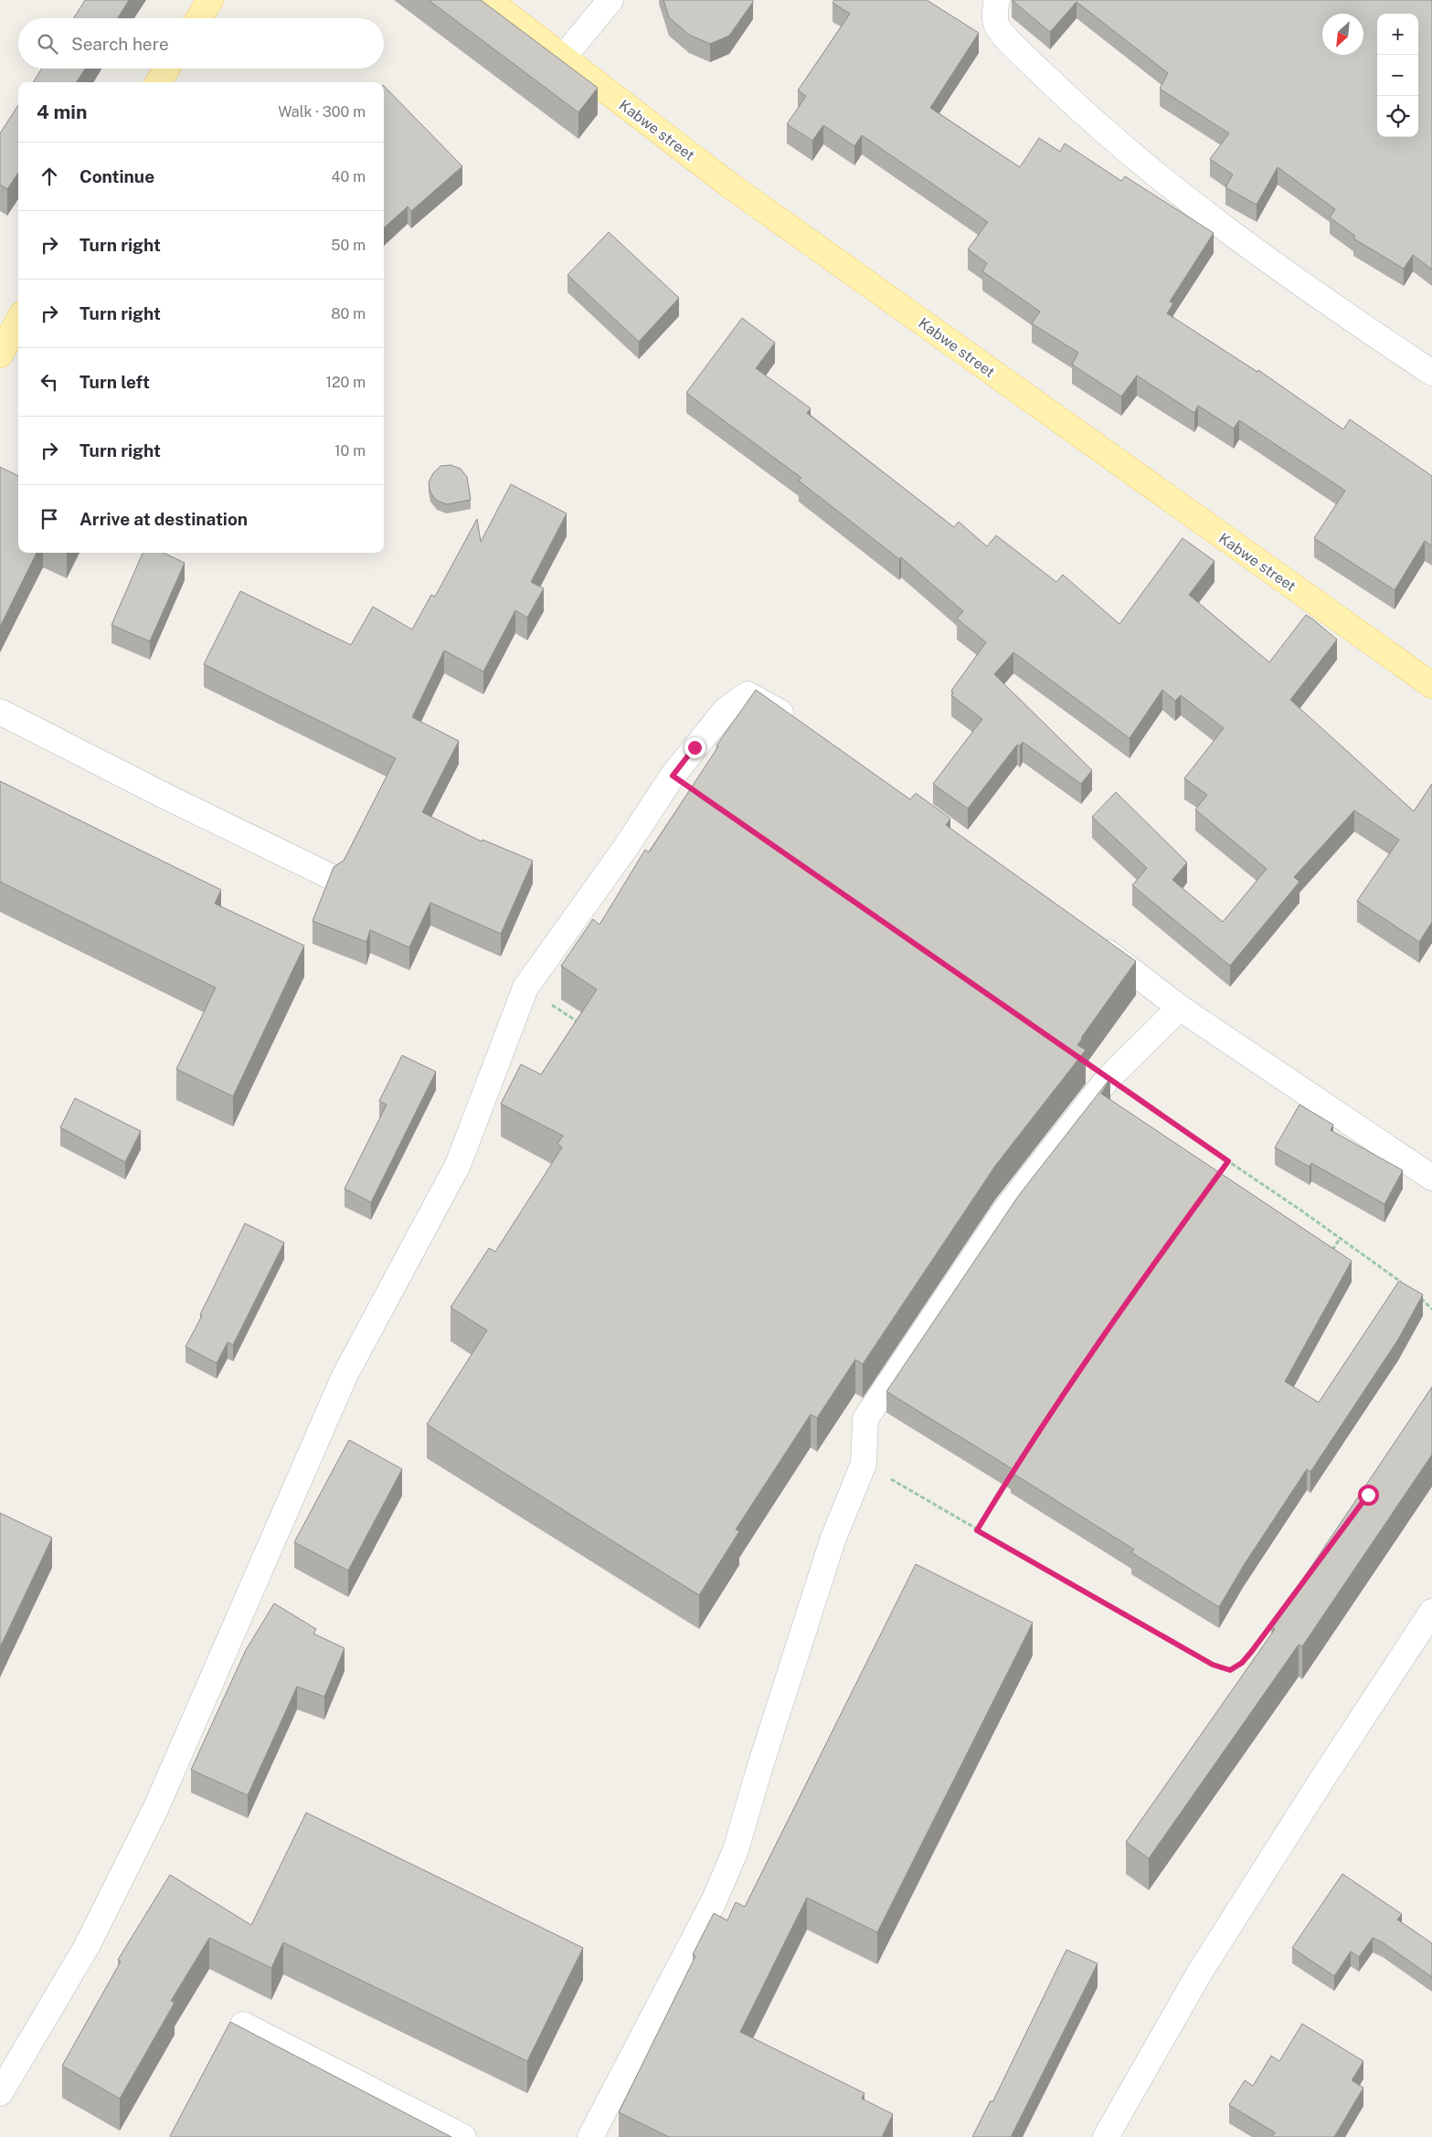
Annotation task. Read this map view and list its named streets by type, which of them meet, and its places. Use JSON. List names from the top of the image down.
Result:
{
  "streets": {
    "main road": ["Kabwe street"]
  },
  "north": "bottom left",
  "page": {
    "map_buttons": ["+", "−"],
    "search": "Search here",
    "heading": ["4 min", "Walk · 300 m"],
    "list": [
      ["Continue", "40 m"],
      ["Turn right", "50 m"],
      ["Turn right", "80 m"],
      ["Turn left", "120 m"],
      ["Turn right", "10 m"],
      "Arrive at destination"
    ]
  }
}
